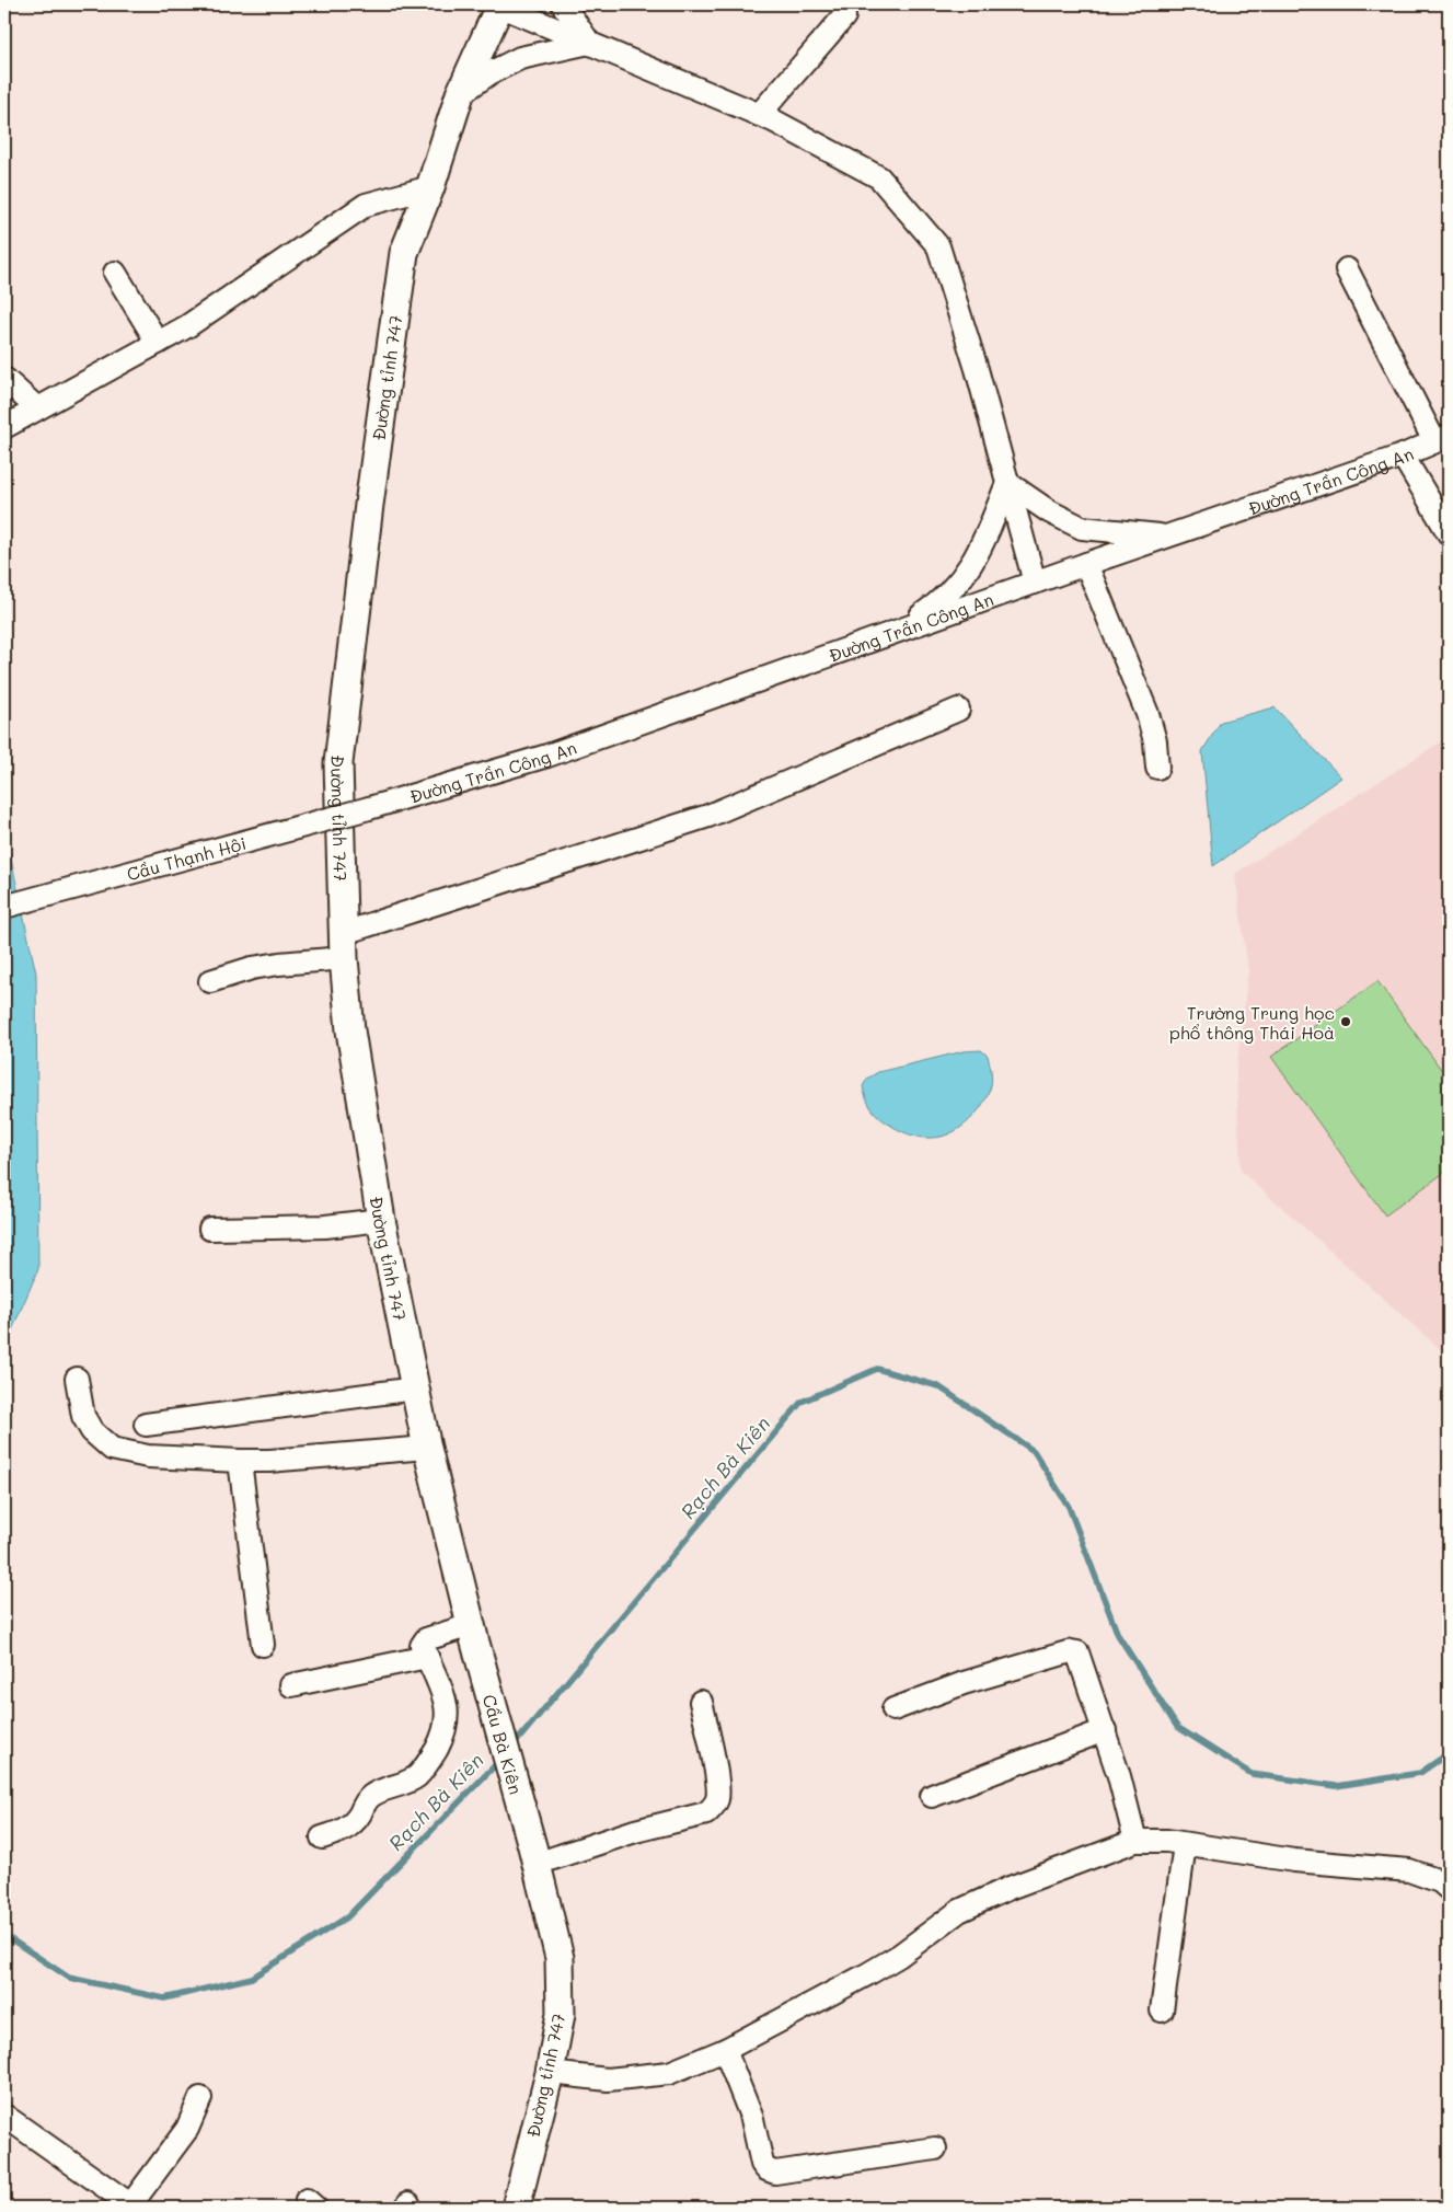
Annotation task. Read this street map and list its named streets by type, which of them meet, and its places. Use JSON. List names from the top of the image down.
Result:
{
  "streets": {
    "main road": ["Đường tỉnh 747", "Cầu Bà Kiên"],
    "street": ["Đường Trần Công An", "Cầu Thạnh Hội"]
  },
  "crossings": [
    ["Đường tỉnh 747", "Cầu Bà Kiên"],
    ["Đường Trần Công An", "Cầu Thạnh Hội"]
  ],
  "water": ["Rạch Bà Kiên"],
  "places": ["Trường Trung học phổ thông Thái Hoà"]
}
